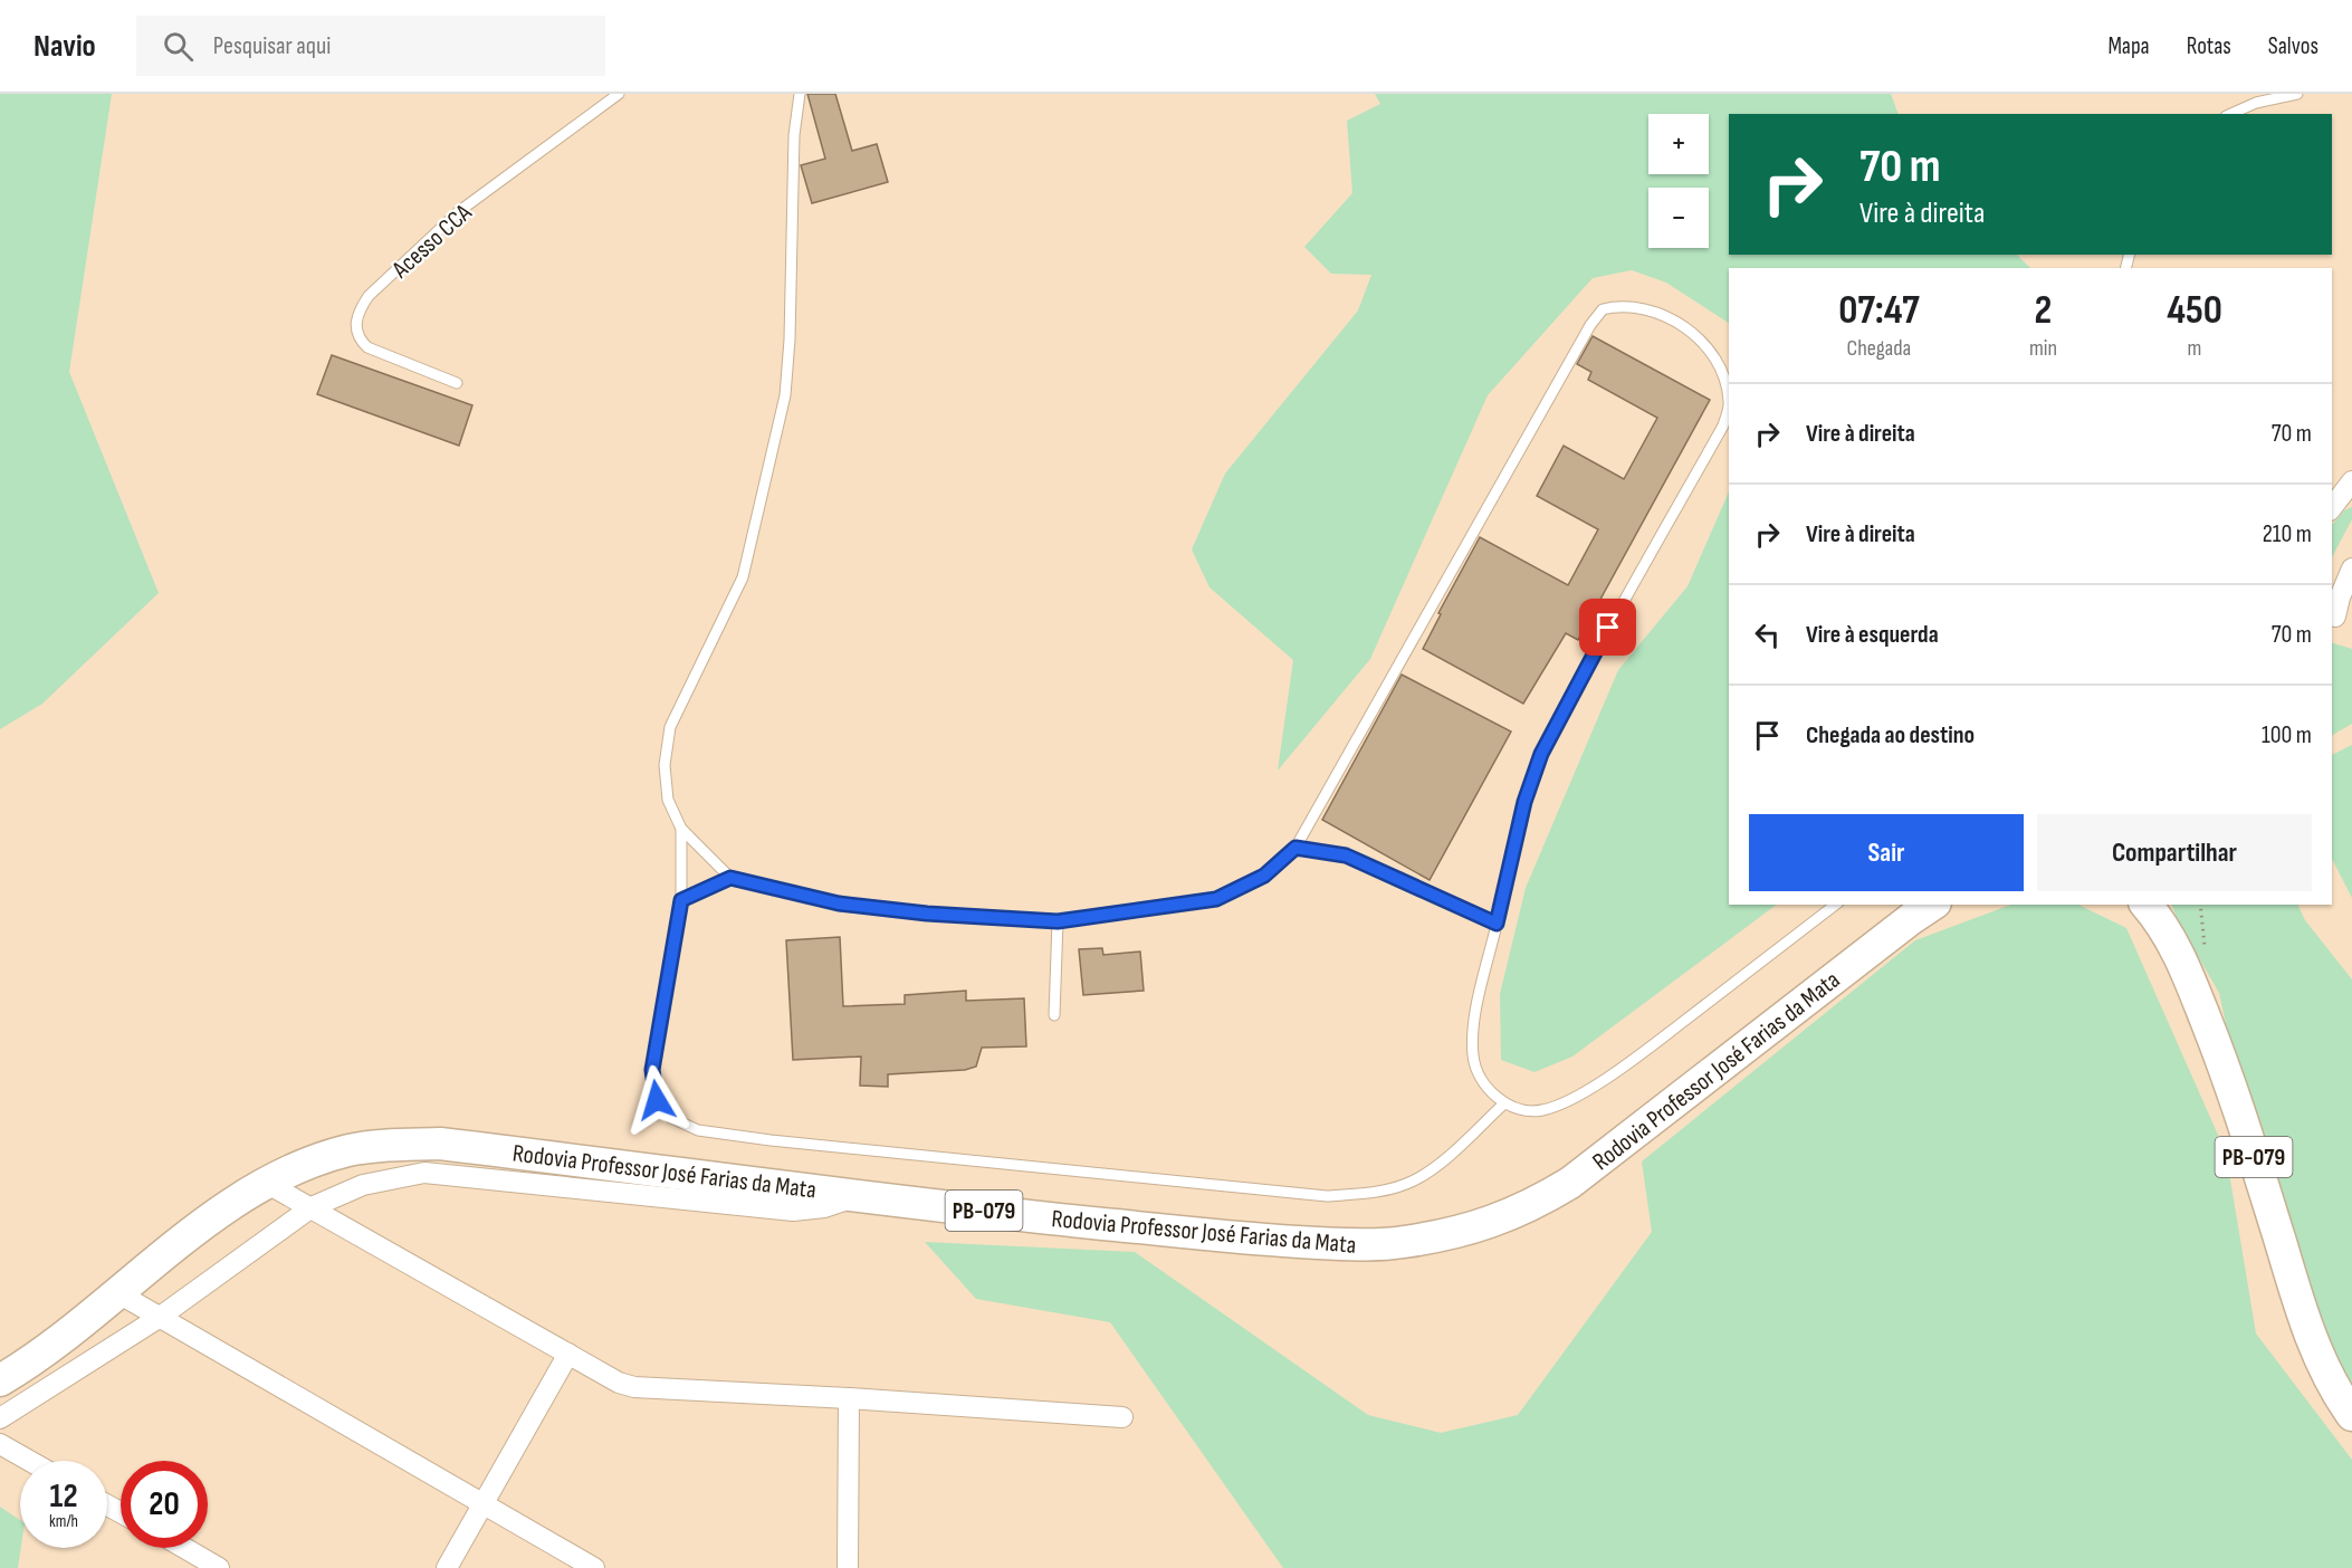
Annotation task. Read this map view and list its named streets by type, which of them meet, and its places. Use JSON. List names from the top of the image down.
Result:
{
  "streets": {
    "main road": ["Rodovia Professor José Farias da Mata", "PB-079"],
    "lane": ["Acesso CCA"]
  },
  "page": {
    "header": "Navio",
    "search": "Pesquisar aqui",
    "nav": ["Mapa", "Rotas", "Salvos"],
    "map_buttons": ["+", "−"],
    "turn": ["70 m", "Vire à direita"],
    "eta": [
      "07:47",
      "Chegada",
      "2",
      "min",
      "450",
      "m"
    ],
    "list": [
      {
        "name": "Vire à direita",
        "value": "70 m"
      },
      {
        "name": "Vire à direita",
        "value": "210 m"
      },
      {
        "name": "Vire à esquerda",
        "value": "70 m"
      },
      {
        "name": "Chegada ao destino",
        "value": "100 m"
      }
    ],
    "buttons": ["Sair", "Compartilhar"],
    "speed": "12 km/h",
    "limit": "20"
  }
}
